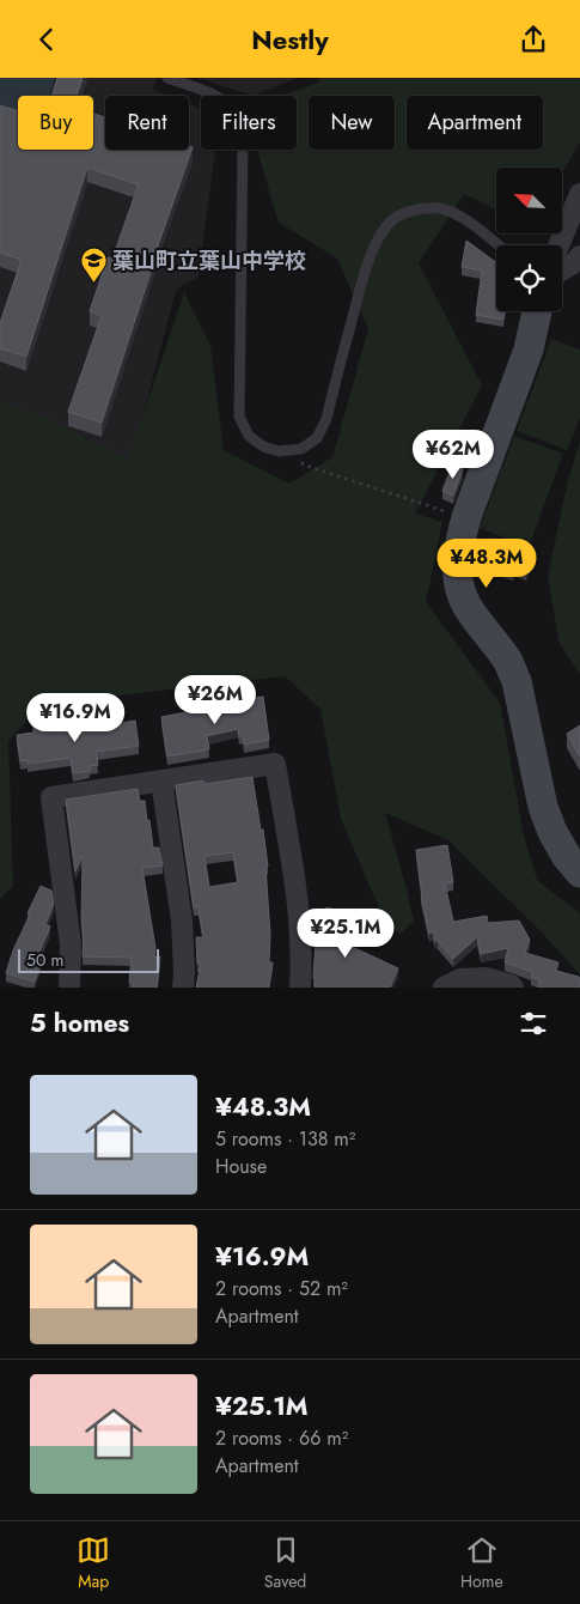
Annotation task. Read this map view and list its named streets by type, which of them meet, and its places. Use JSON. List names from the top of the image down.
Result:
{
  "places": {
    "school or university": ["葉山町立葉山中学校"]
  },
  "scale_bar": "50 m",
  "north": "top left",
  "page": {
    "header": "Nestly",
    "chip": [
      "Buy",
      "Rent",
      "Filters",
      "New",
      "Apartment"
    ],
    "price": [
      "¥62M",
      "¥48.3M",
      "¥26M",
      "¥16.9M",
      "¥25.1M"
    ],
    "scale": "50 m",
    "heading": "5 homes",
    "list": [
      {
        "name": "¥48.3M",
        "note": "5 rooms · 138 m² · House"
      },
      {
        "name": "¥16.9M",
        "note": "2 rooms · 52 m² · Apartment"
      },
      {
        "name": "¥25.1M",
        "note": "2 rooms · 66 m² · Apartment"
      }
    ],
    "tabs": ["Map", "Saved", "Home"]
  }
}
